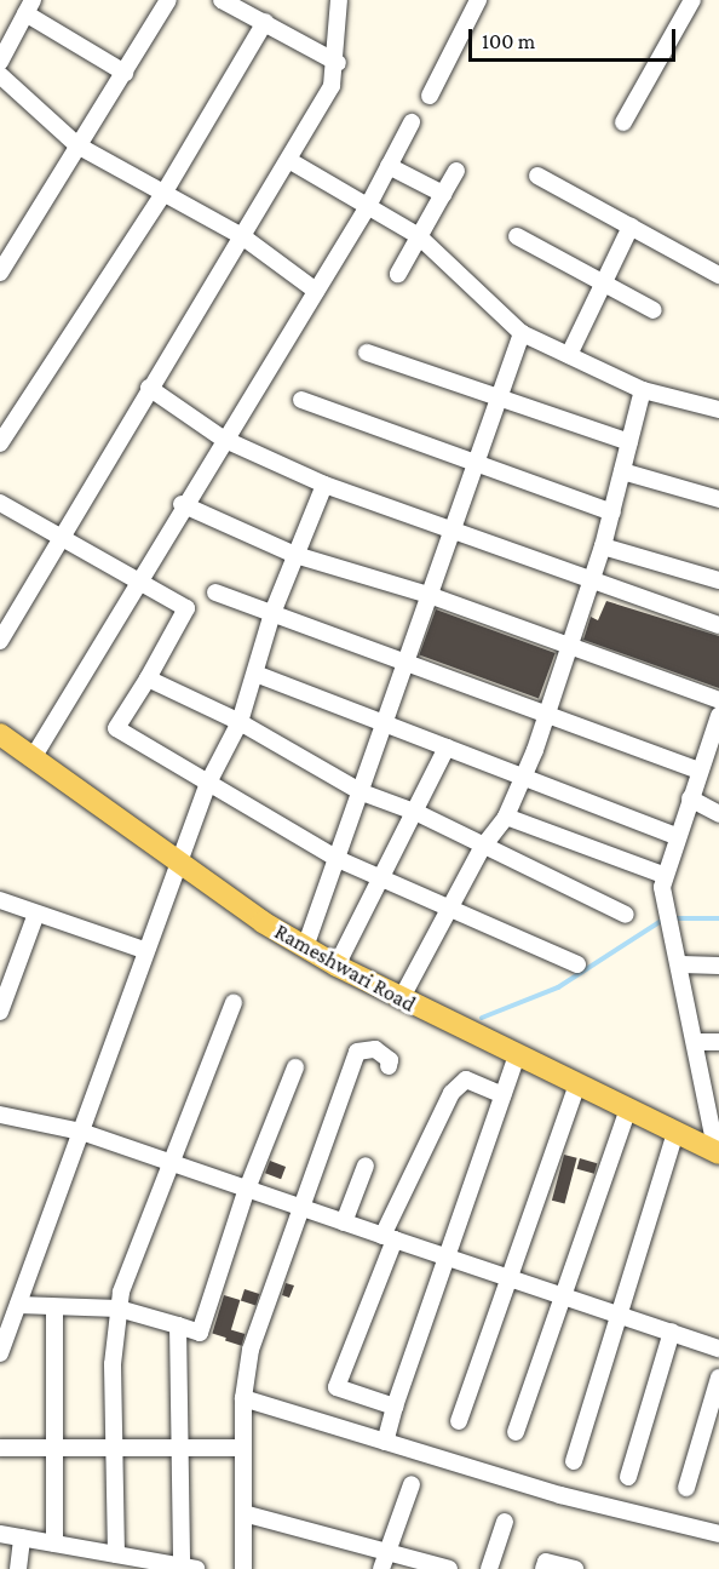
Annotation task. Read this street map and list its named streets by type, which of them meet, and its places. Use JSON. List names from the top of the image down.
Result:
{
  "streets": {
    "main road": ["Rameshwari Road"]
  },
  "scale_bar": "100 m"
}
